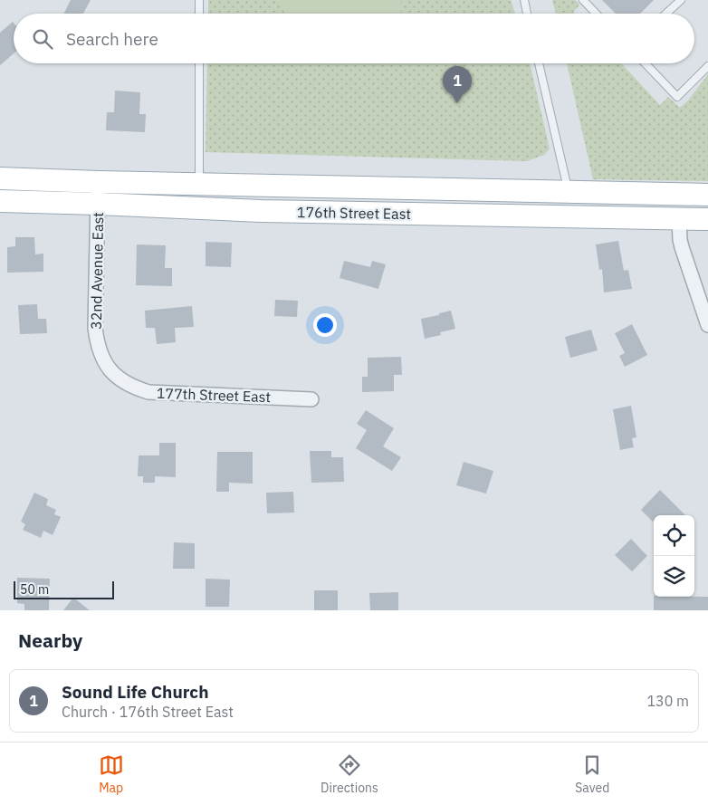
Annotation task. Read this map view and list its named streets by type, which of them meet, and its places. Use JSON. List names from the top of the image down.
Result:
{
  "streets": {
    "main road": ["176th Street East"],
    "street": ["32nd Avenue East", "177th Street East"]
  },
  "crossings": [
    ["176th Street East", "32nd Avenue East"],
    ["32nd Avenue East", "177th Street East"]
  ],
  "scale_bar": "50 m",
  "page": {
    "search": "Search here",
    "pins": "1",
    "scale": "50 m",
    "heading": "Nearby",
    "list": [
      {
        "mark": "1",
        "name": "Sound Life Church",
        "note": "Church · 176th Street East",
        "value": "130 m"
      }
    ],
    "nav": ["Map", "Directions", "Saved"]
  }
}
